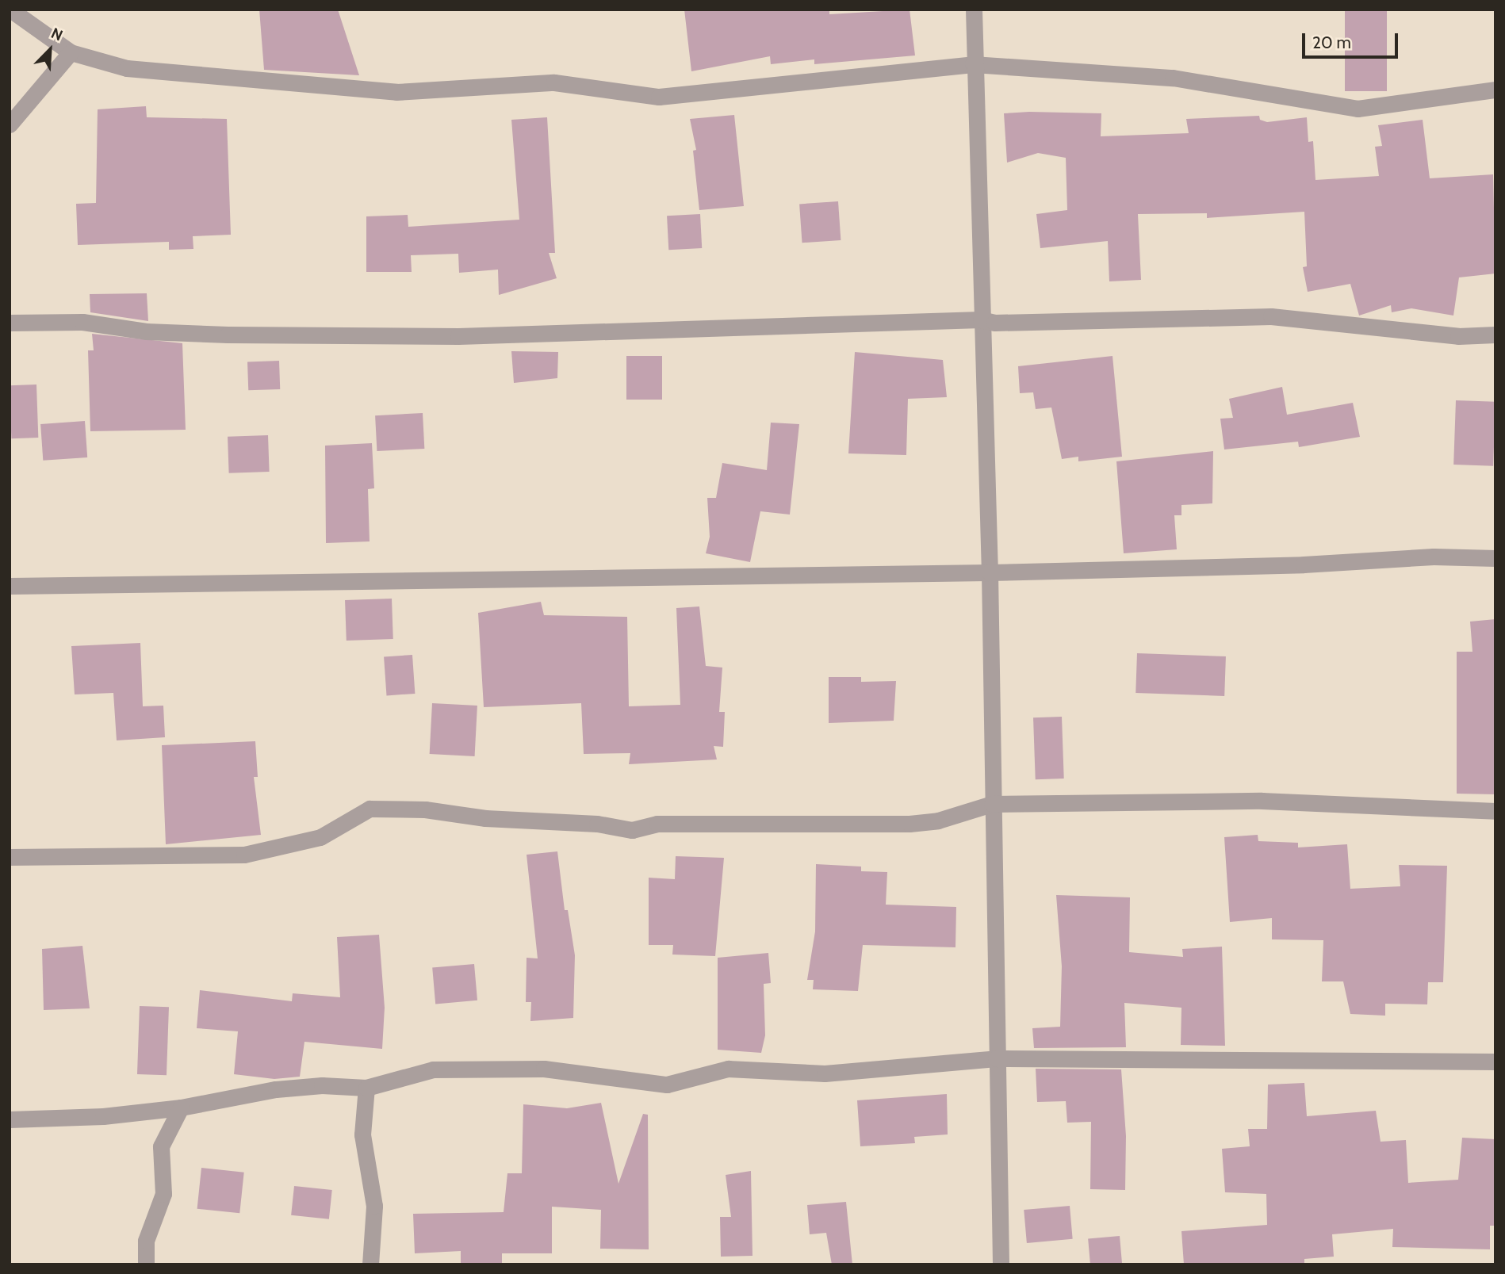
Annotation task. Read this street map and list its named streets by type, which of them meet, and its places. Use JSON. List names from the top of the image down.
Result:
{
  "scale_bar": "20 m",
  "north": "top right"
}
